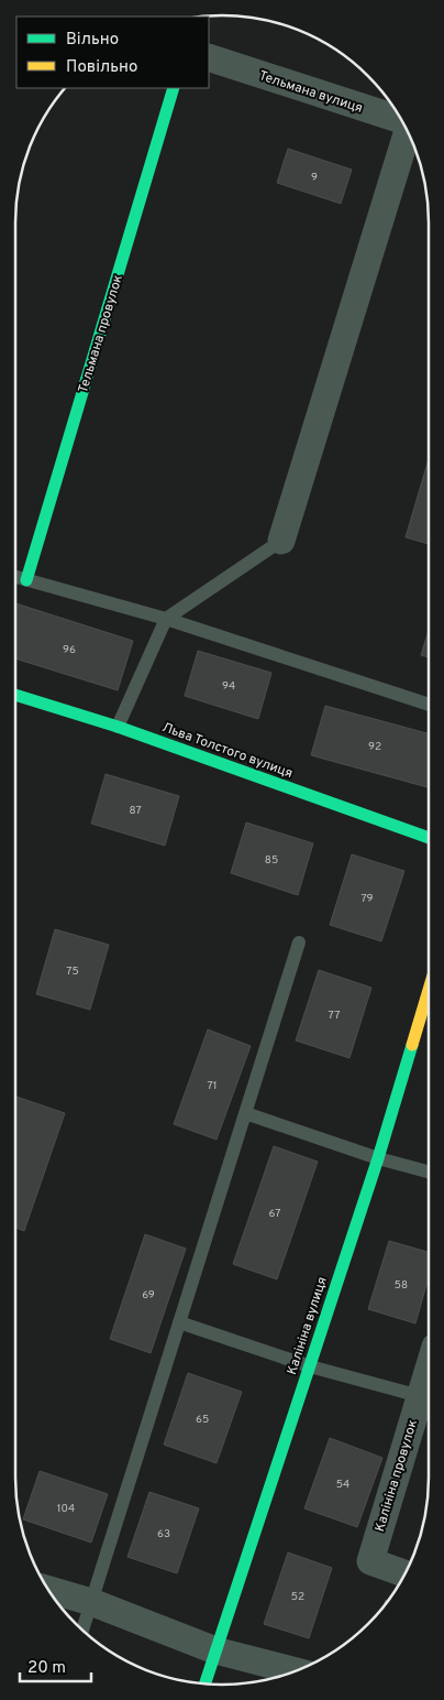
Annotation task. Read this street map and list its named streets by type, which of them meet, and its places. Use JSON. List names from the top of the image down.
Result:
{
  "streets": {
    "street": [
      "Тельмана вулиця",
      "Тельмана провулок",
      "Льва Толстого вулиця",
      "Калініна вулиця",
      "Калініна провулок"
    ]
  },
  "house_numbers": [
    "9",
    "96",
    "94",
    "92",
    "87",
    "85",
    "79",
    "75",
    "77",
    "71",
    "67",
    "58",
    "69",
    "65",
    "54",
    "104",
    "63",
    "52"
  ],
  "legend": ["Вільно", "Повільно"],
  "scale_bar": "20 m"
}
